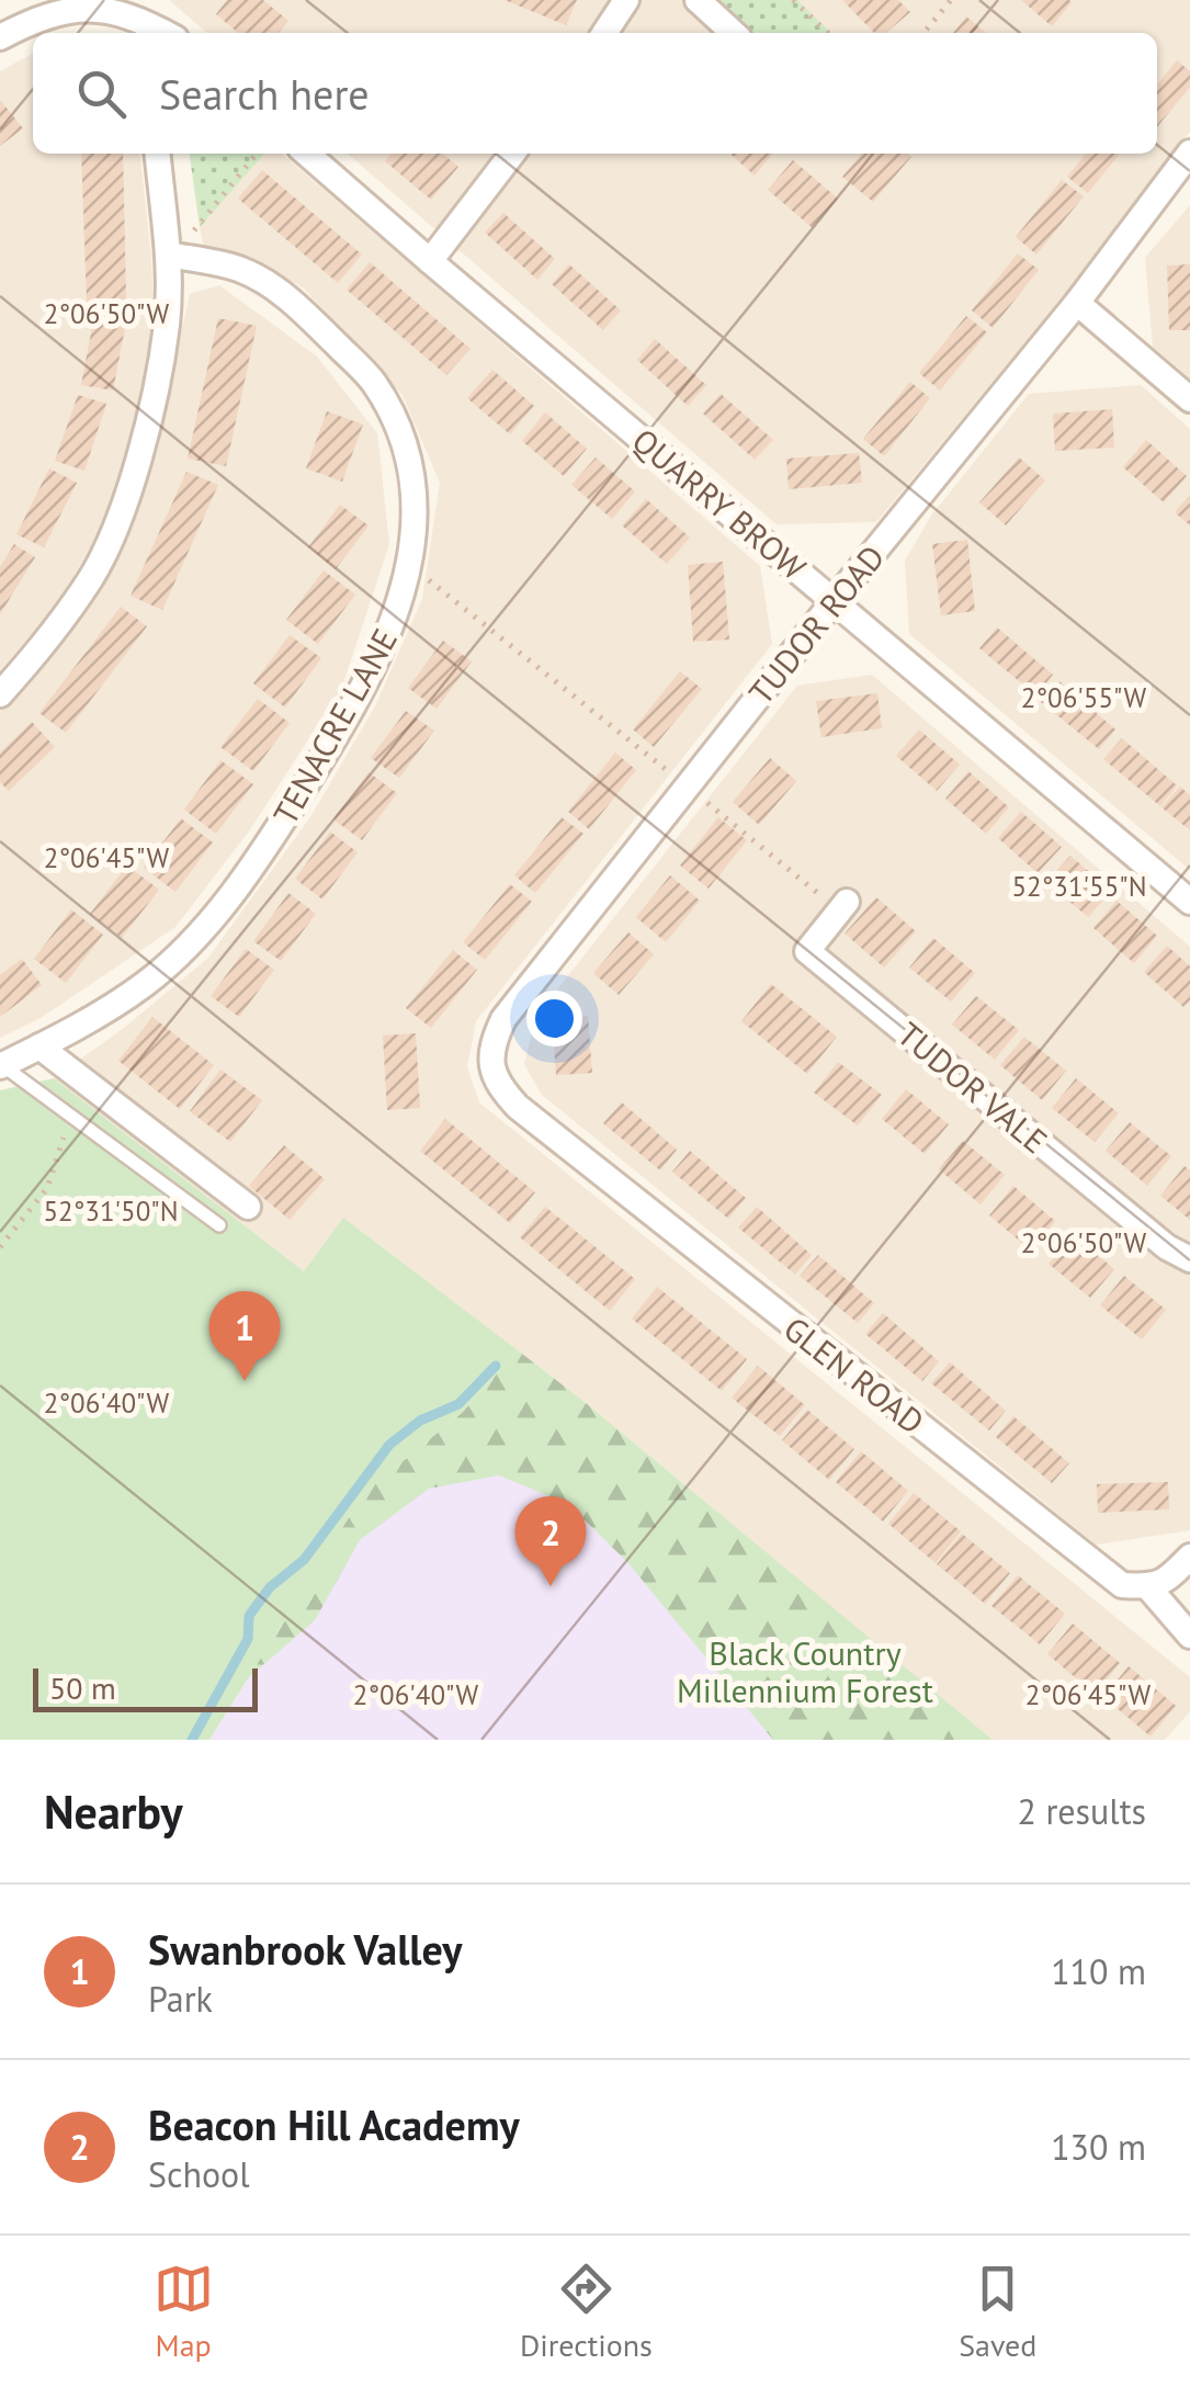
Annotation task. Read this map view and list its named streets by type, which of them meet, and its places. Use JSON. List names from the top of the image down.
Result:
{
  "streets": {
    "street": [
      "QUARRY BROW",
      "TUDOR ROAD",
      "TENACRE LANE",
      "TUDOR VALE",
      "GLEN ROAD"
    ]
  },
  "crossings": [
    ["QUARRY BROW", "TUDOR ROAD"],
    ["TUDOR ROAD", "GLEN ROAD"]
  ],
  "parks": ["Black Country Millennium Forest"],
  "scale_bar": "50 m",
  "page": {
    "search": "Search here",
    "pins": ["1", "2"],
    "scale": "50 m",
    "heading": ["Nearby", "2 results"],
    "list": [
      {
        "mark": "1",
        "name": "Swanbrook Valley",
        "note": "Park",
        "value": "110 m"
      },
      {
        "mark": "2",
        "name": "Beacon Hill Academy",
        "note": "School",
        "value": "130 m"
      }
    ],
    "nav": ["Map", "Directions", "Saved"]
  },
  "coordinates": [
    "2°06'50\"W",
    "2°06'55\"W",
    "2°06'45\"W",
    "52°31'55\"N",
    "52°31'50\"N",
    "2°06'40\"W"
  ]
}
